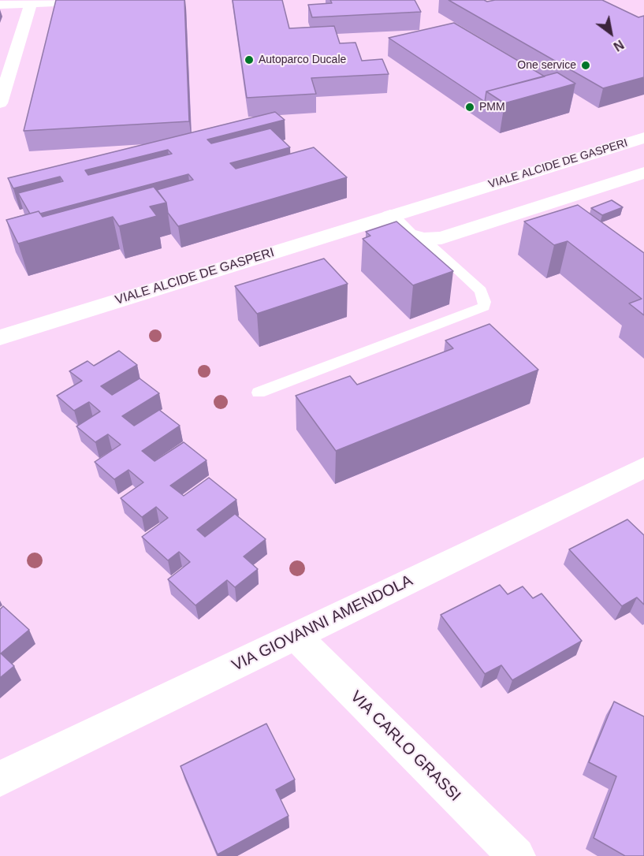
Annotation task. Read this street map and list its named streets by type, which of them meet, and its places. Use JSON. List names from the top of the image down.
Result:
{
  "streets": {
    "street": ["VIALE ALCIDE DE GASPERI", "VIA GIOVANNI AMENDOLA", "VIA CARLO GRASSI"]
  },
  "crossings": [
    ["VIA GIOVANNI AMENDOLA", "VIA CARLO GRASSI"]
  ],
  "places": ["Autoparco Ducale", "One service", "PMM"],
  "north": "bottom right"
}
